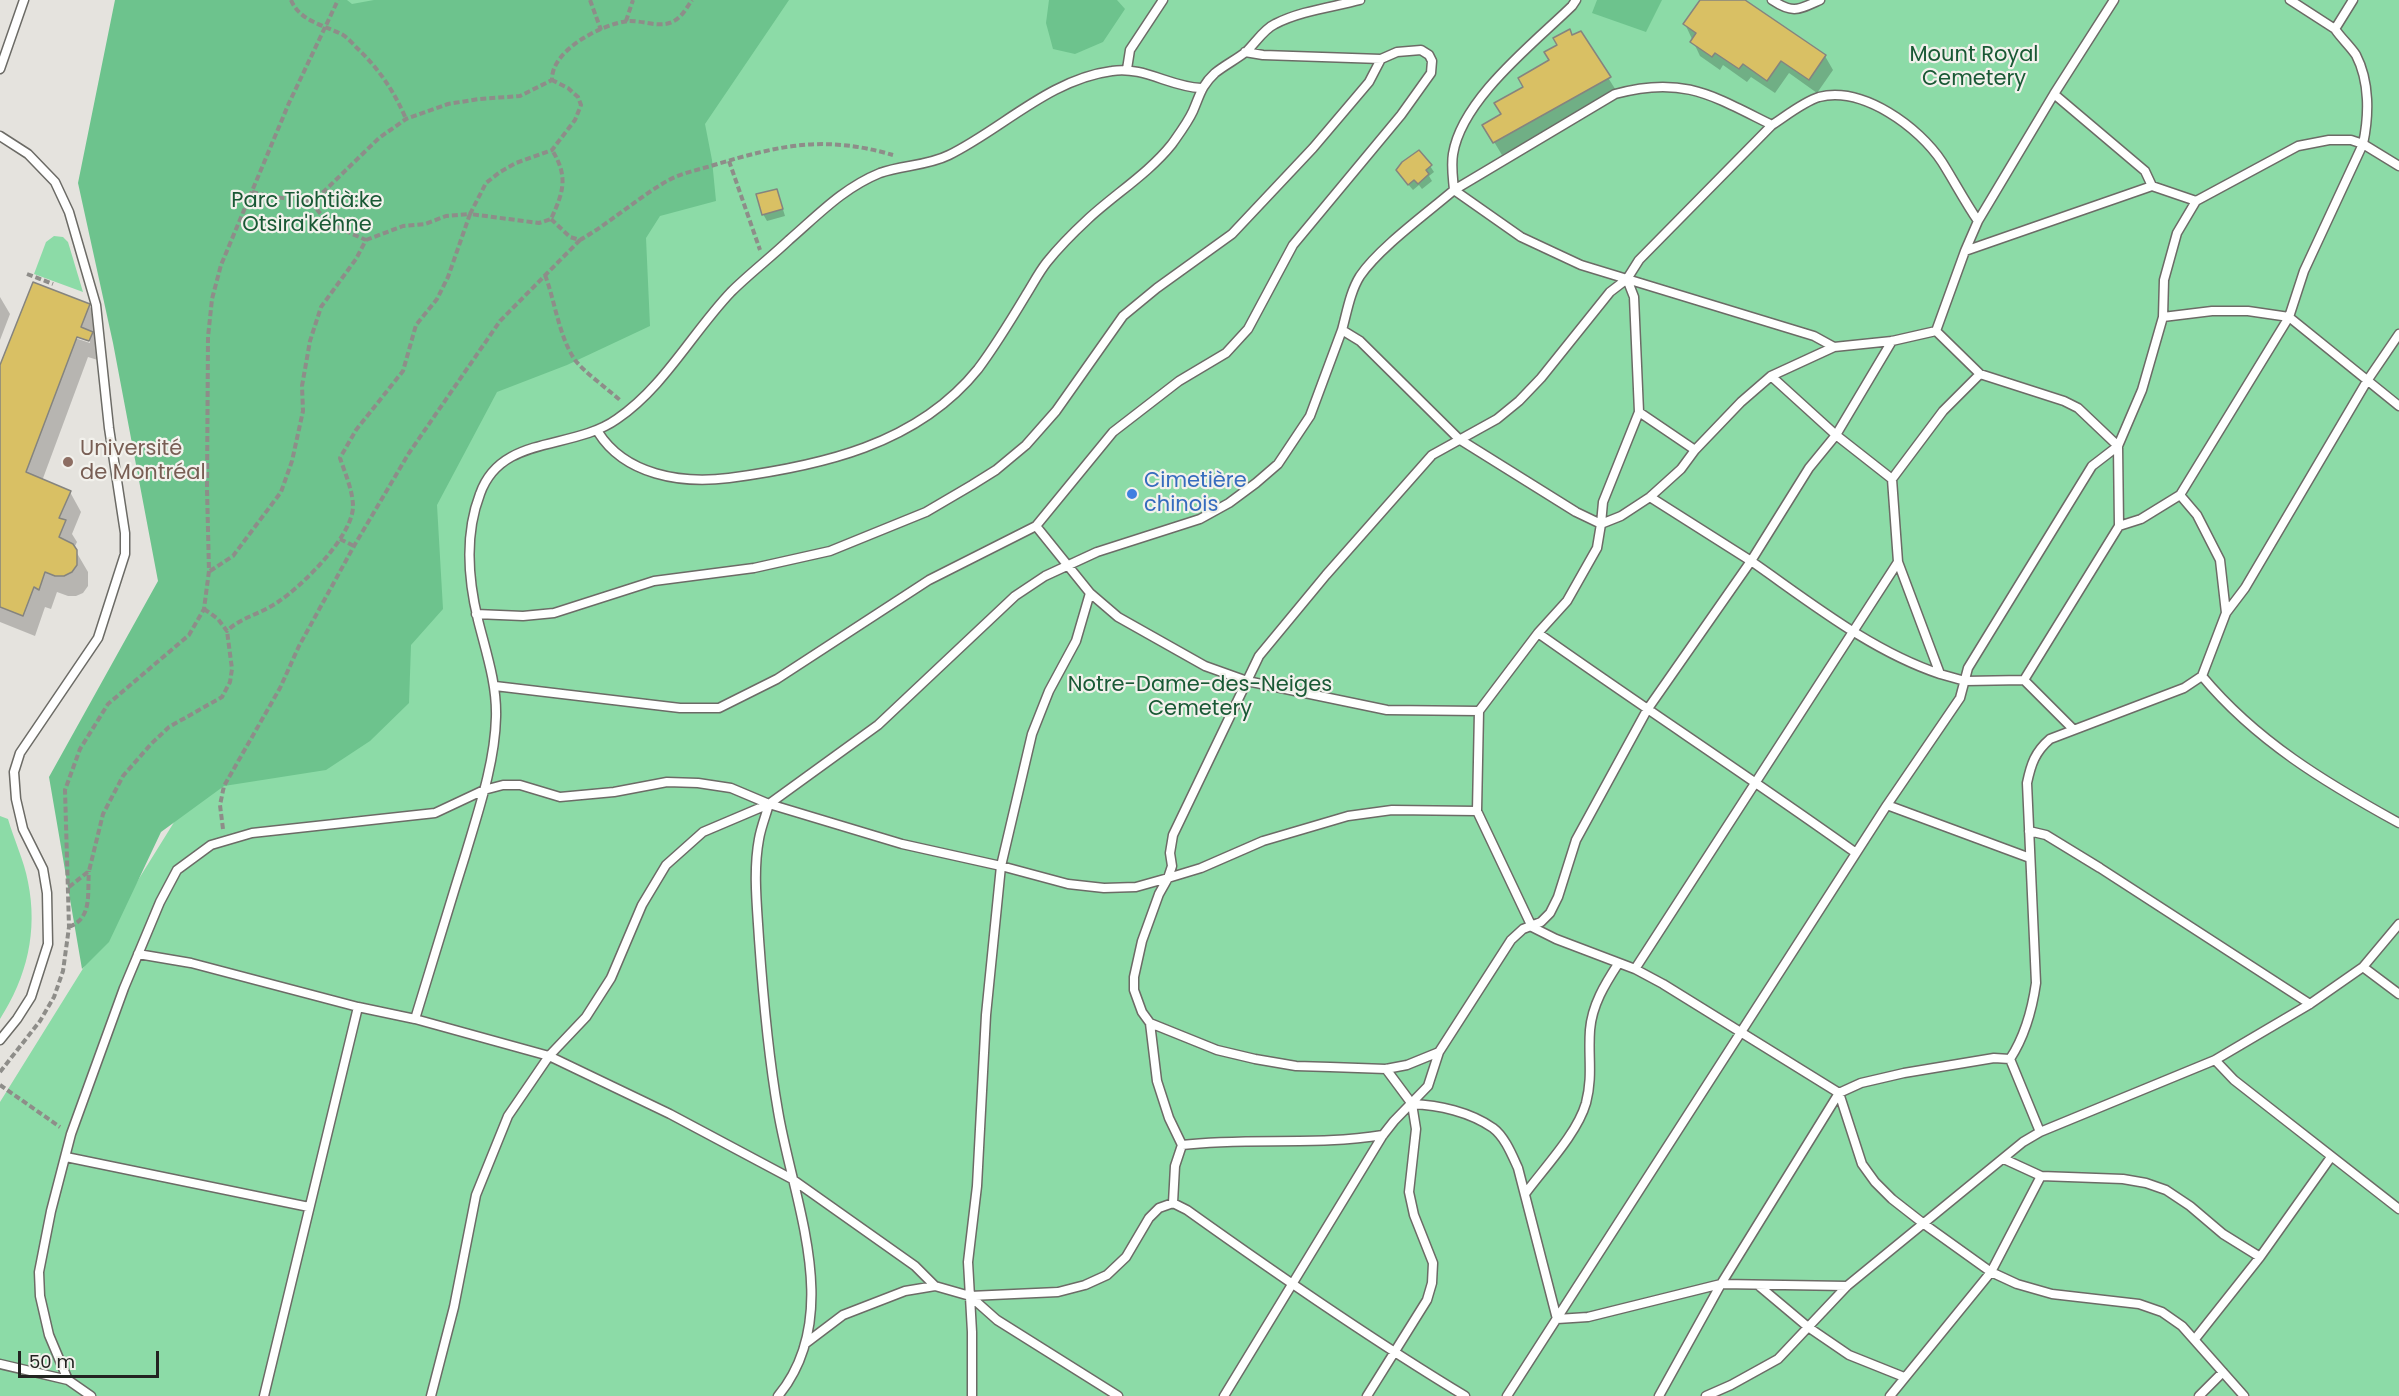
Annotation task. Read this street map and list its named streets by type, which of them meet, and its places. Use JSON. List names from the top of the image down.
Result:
{
  "parks": ["Mount Royal Cemetery", "Parc Tiohtià:ke Otsira'kéhne", "Notre-Dame-des-Neiges Cemetery"],
  "places": ["Université de Montréal", "Cimetière chinois"],
  "scale_bar": "50 m"
}
